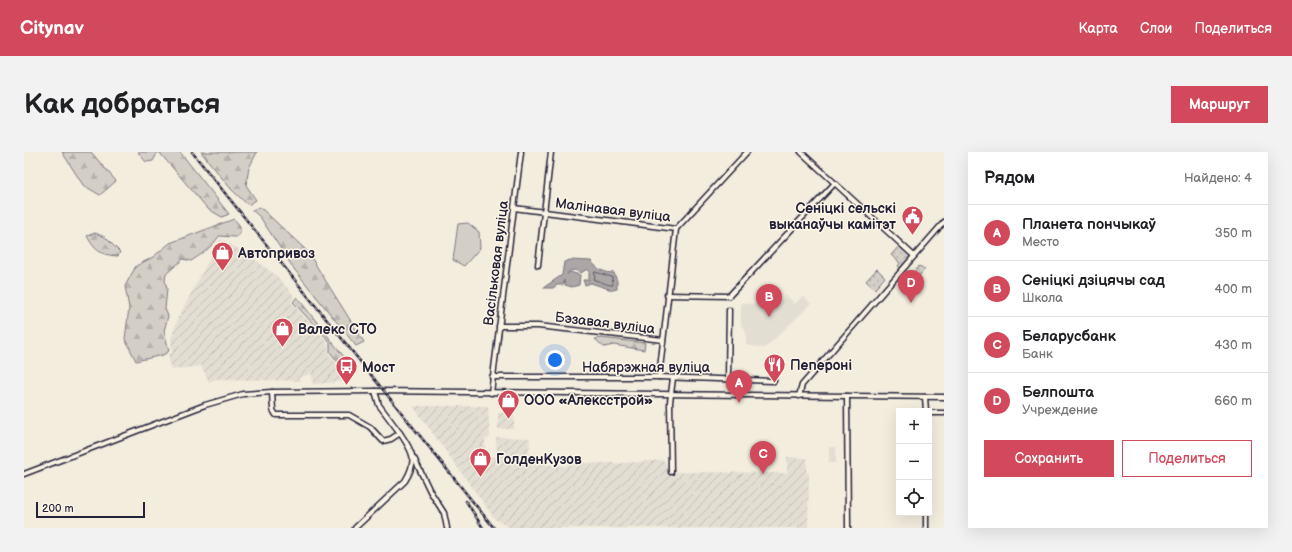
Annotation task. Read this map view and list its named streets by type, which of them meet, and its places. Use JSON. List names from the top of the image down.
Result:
{
  "streets": {
    "street": [
      "Малінавая вуліца",
      "Васільковая вуліца",
      "Бэзавая вуліца",
      "Набярэжная вуліца"
    ]
  },
  "crossings": [
    ["Малінавая вуліца", "Васільковая вуліца"],
    ["Малінавая вуліца", "Бэзавая вуліца"],
    ["Васільковая вуліца", "Бэзавая вуліца"],
    ["Васільковая вуліца", "Набярэжная вуліца"]
  ],
  "places": {
    "public building": ["Сеніцкі сельскі выканаўчы камітэт"],
    "shop": [
      "Автопривоз",
      "Валекс СТО",
      "ООО «Алексстрой»",
      "ГолденКузов"
    ],
    "restaurant": ["Пепероні"],
    "bus stop": ["Мост"]
  },
  "scale_bar": "200 m",
  "page": {
    "header": "Citynav",
    "nav": ["Карта", "Слои", "Поделиться"],
    "buttons": [
      "Маршрут",
      ["Сохранить", "Поделиться"]
    ],
    "title": "Как добраться",
    "heading": ["Рядом", "Найдено: 4"],
    "list": [
      {
        "mark": "A",
        "name": "Планета пончыкаў",
        "note": "Место",
        "value": "350 m"
      },
      {
        "mark": "B",
        "name": "Сеніцкі дзіцячы сад",
        "note": "Школа",
        "value": "400 m"
      },
      {
        "mark": "C",
        "name": "Беларусбанк",
        "note": "Банк",
        "value": "430 m"
      },
      {
        "mark": "D",
        "name": "Белпошта",
        "note": "Учреждение",
        "value": "660 m"
      }
    ],
    "pins": [
      "D",
      "B",
      "A",
      "C"
    ],
    "map_buttons": ["+", "−"],
    "scale": "200 m"
  }
}
